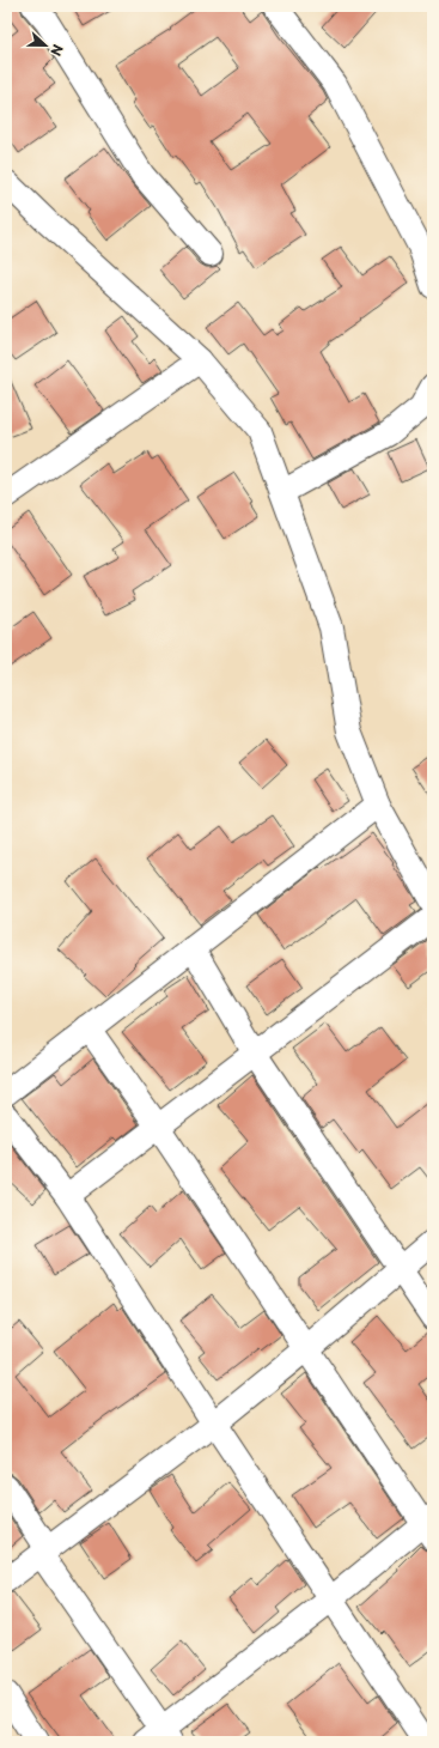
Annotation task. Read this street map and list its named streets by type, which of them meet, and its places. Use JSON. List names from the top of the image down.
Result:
{
  "north": "right"
}
